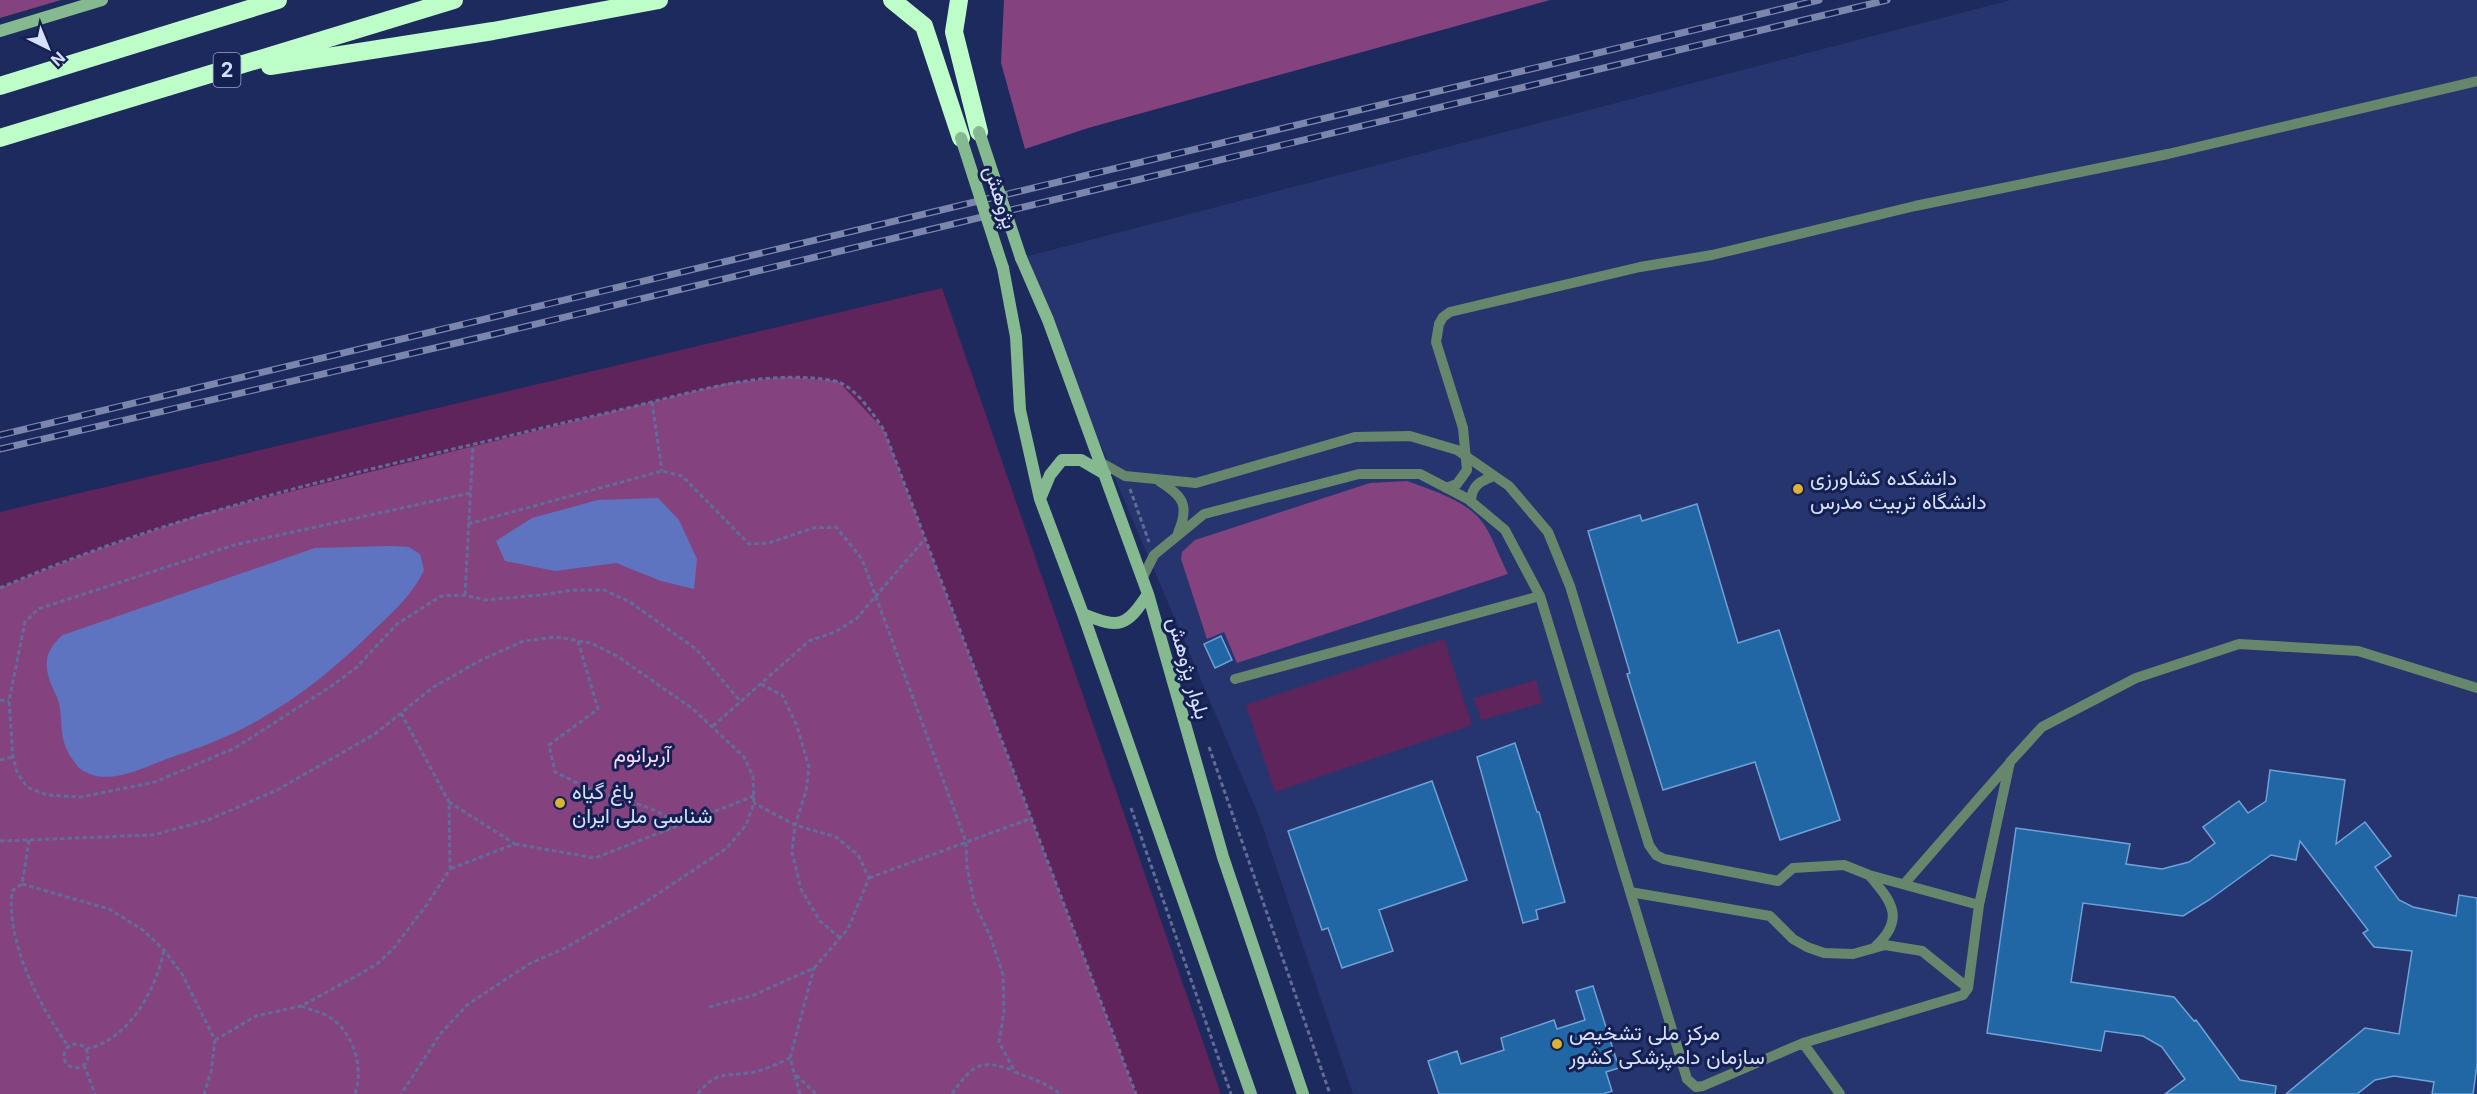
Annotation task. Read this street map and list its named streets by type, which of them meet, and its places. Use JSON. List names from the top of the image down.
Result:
{
  "streets": {
    "highway": ["2"],
    "street": ["پژوهش", "بلوار پژوهش"]
  },
  "crossings": [
    ["پژوهش", "بلوار پژوهش"]
  ],
  "parks": ["آربرانوم"],
  "places": ["دانشکده کشاورزی دانشگاه تربیت مدرس", "باغ گیاه‌ شناسی ملی ایران", "مرکز ملی تشخیص سازمان دامپزشکی کشور"],
  "north": "bottom right"
}
